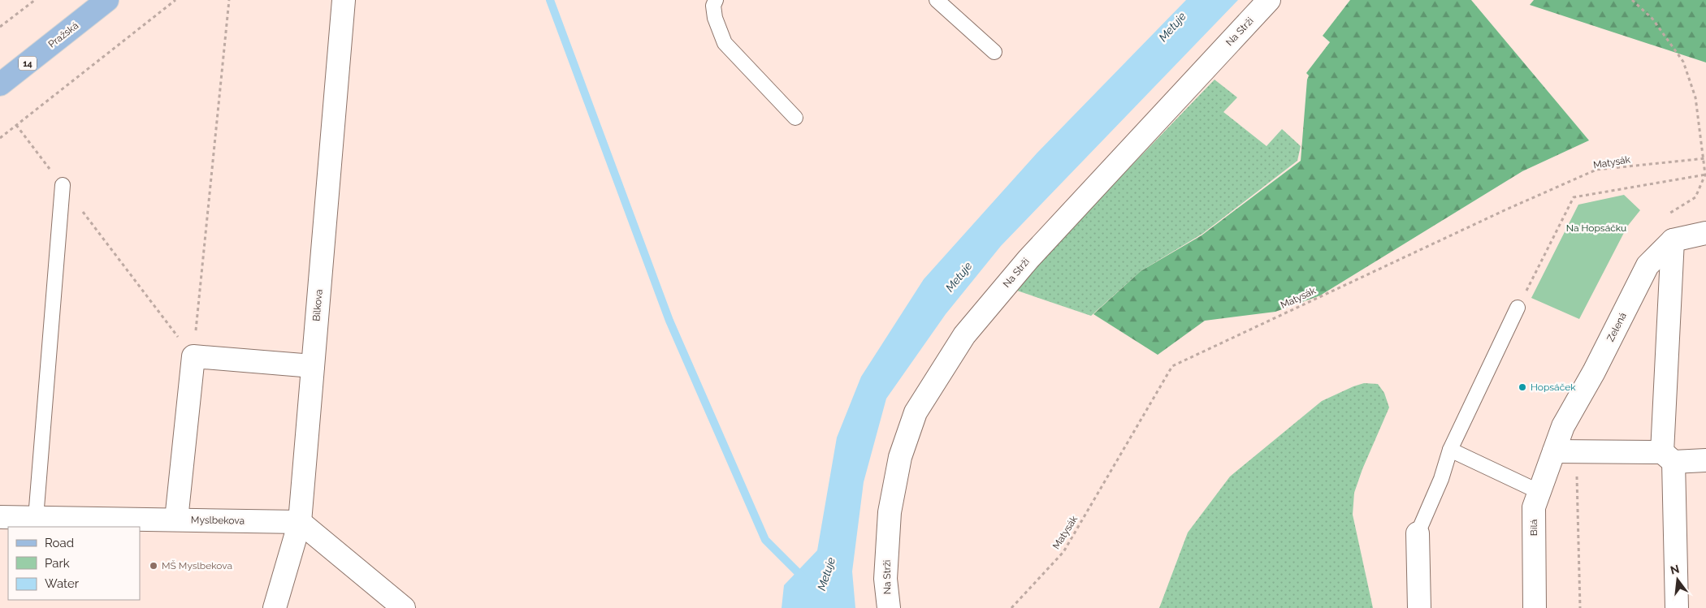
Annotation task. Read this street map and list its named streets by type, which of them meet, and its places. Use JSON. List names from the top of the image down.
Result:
{
  "streets": {
    "main road": ["Pražská", "14"],
    "street": [
      "Na Strži",
      "Bílkova",
      "Zelená",
      "Myslbekova",
      "Bílá"
    ],
    "path": ["Matysák"]
  },
  "crossings": [
    ["Bílkova", "Myslbekova"],
    ["Zelená", "Bílá"]
  ],
  "water": ["Metuje"],
  "parks": ["Na Hopsáčku"],
  "places": ["Hopsáček", "MŠ Myslbekova"],
  "legend": ["Road", "Park", "Water"],
  "north": "top"
}
